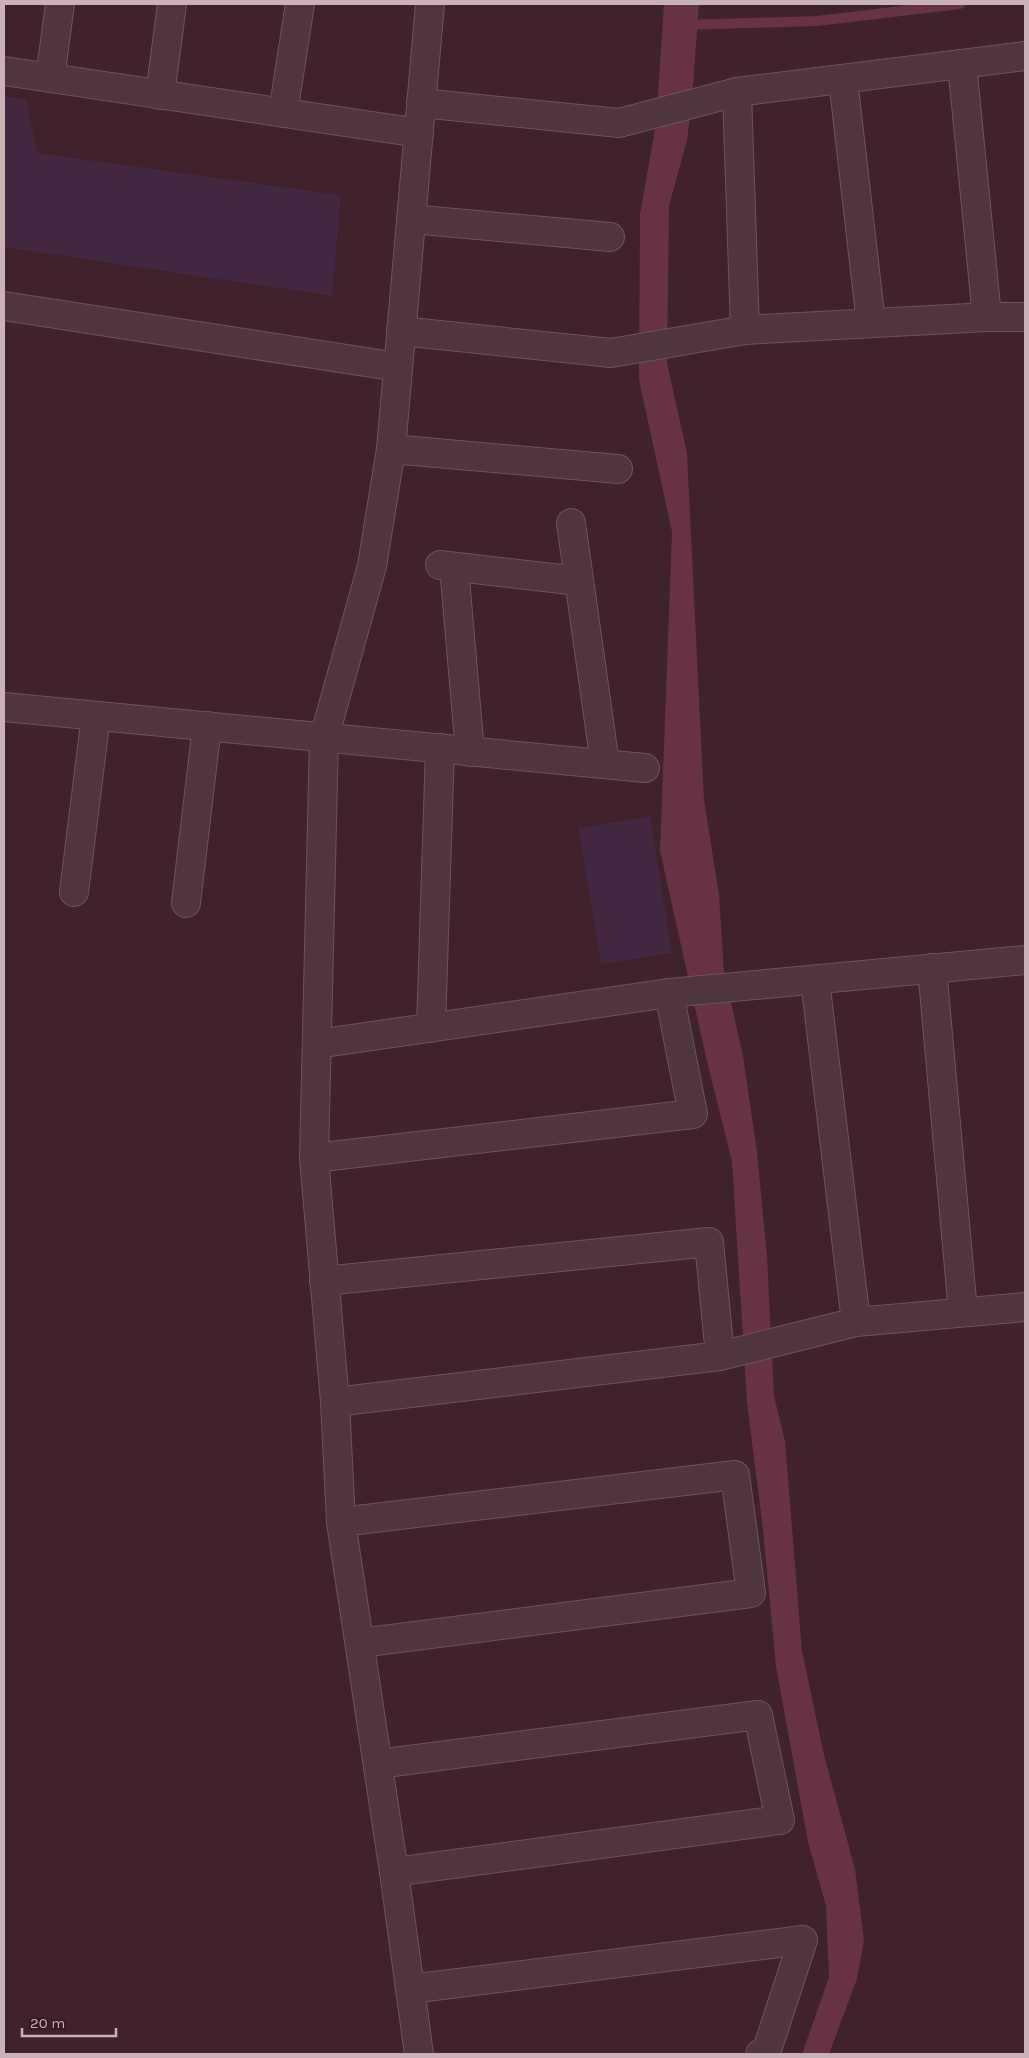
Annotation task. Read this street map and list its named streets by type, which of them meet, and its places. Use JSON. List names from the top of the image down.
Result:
{
  "scale_bar": "20 m"
}
